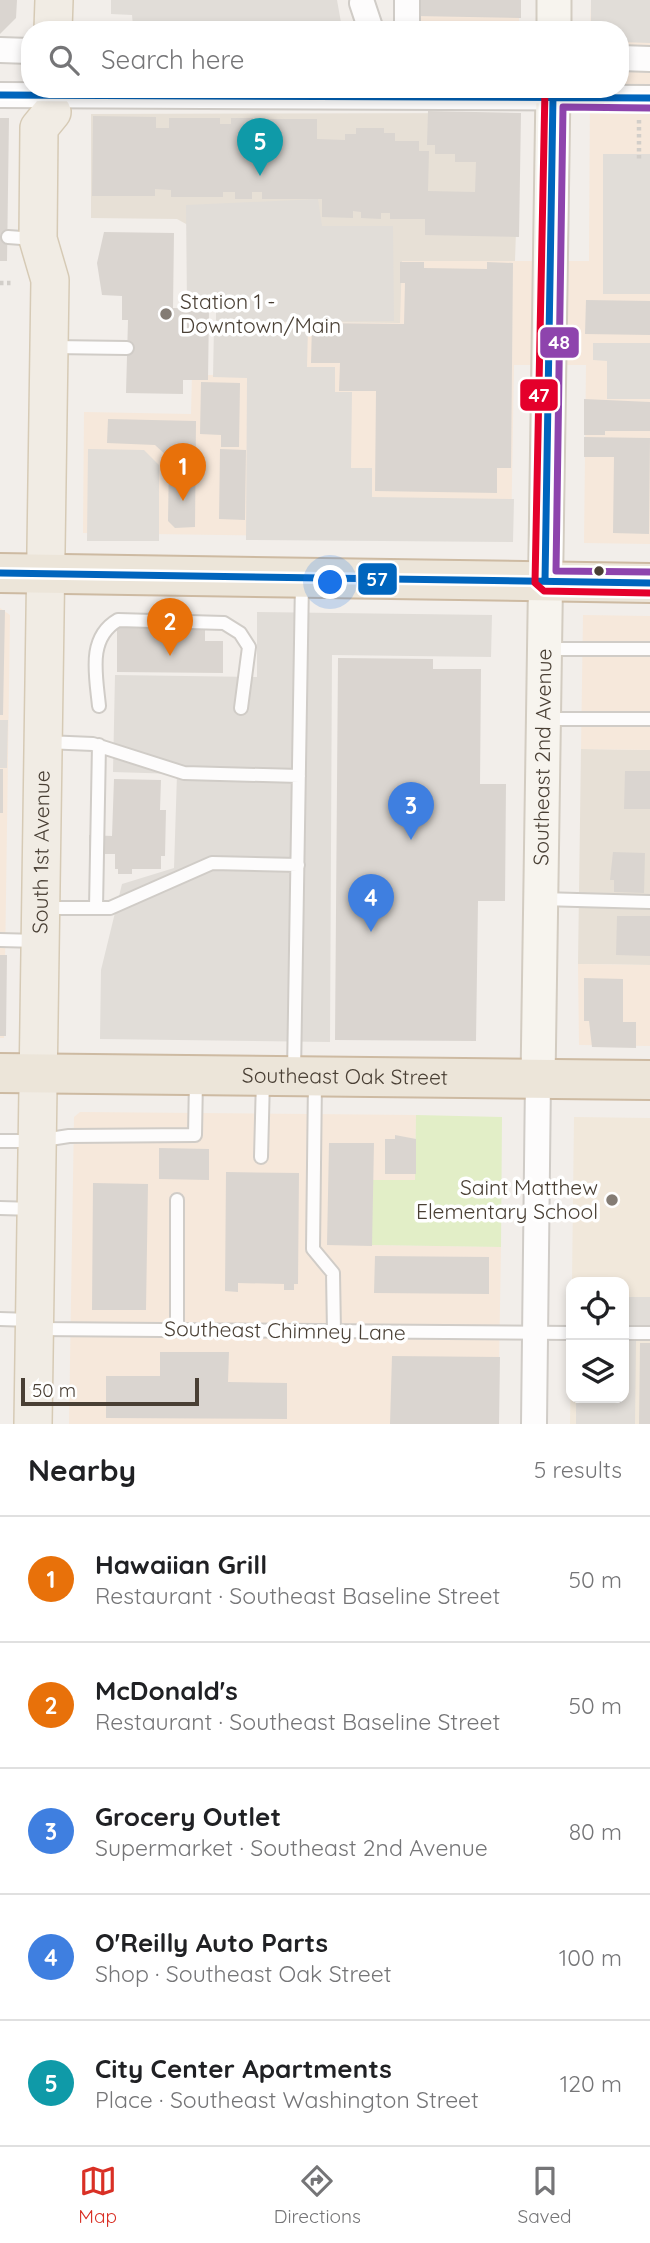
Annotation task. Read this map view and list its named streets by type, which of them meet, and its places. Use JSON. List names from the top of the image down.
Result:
{
  "streets": {
    "highway": ["Southeast Oak Street"],
    "main road": ["South 1st Avenue"],
    "street": ["Southeast 2nd Avenue"],
    "lane": ["Southeast Chimney Lane"]
  },
  "crossings": [
    ["Southeast 2nd Avenue", "Southeast Oak Street"],
    ["Southeast 2nd Avenue", "Southeast Chimney Lane"],
    ["South 1st Avenue", "Southeast Oak Street"],
    ["South 1st Avenue", "Southeast Chimney Lane"]
  ],
  "places": ["Station 1 - Downtown/Main", "Saint Matthew Elementary School"],
  "lines": ["transit line 57", "transit line 47", "transit line 48"],
  "scale_bar": "50 m",
  "page": {
    "search": "Search here",
    "pins": [
      "5",
      "1",
      "2",
      "3",
      "4"
    ],
    "scale": "50 m",
    "heading": ["Nearby", "5 results"],
    "list": [
      {
        "mark": "1",
        "name": "Hawaiian Grill",
        "note": "Restaurant · Southeast Baseline Street",
        "value": "50 m"
      },
      {
        "mark": "2",
        "name": "McDonald's",
        "note": "Restaurant · Southeast Baseline Street",
        "value": "50 m"
      },
      {
        "mark": "3",
        "name": "Grocery Outlet",
        "note": "Supermarket · Southeast 2nd Avenue",
        "value": "80 m"
      },
      {
        "mark": "4",
        "name": "O'Reilly Auto Parts",
        "note": "Shop · Southeast Oak Street",
        "value": "100 m"
      },
      {
        "mark": "5",
        "name": "City Center Apartments",
        "note": "Place · Southeast Washington Street",
        "value": "120 m"
      }
    ],
    "nav": ["Map", "Directions", "Saved"]
  }
}
